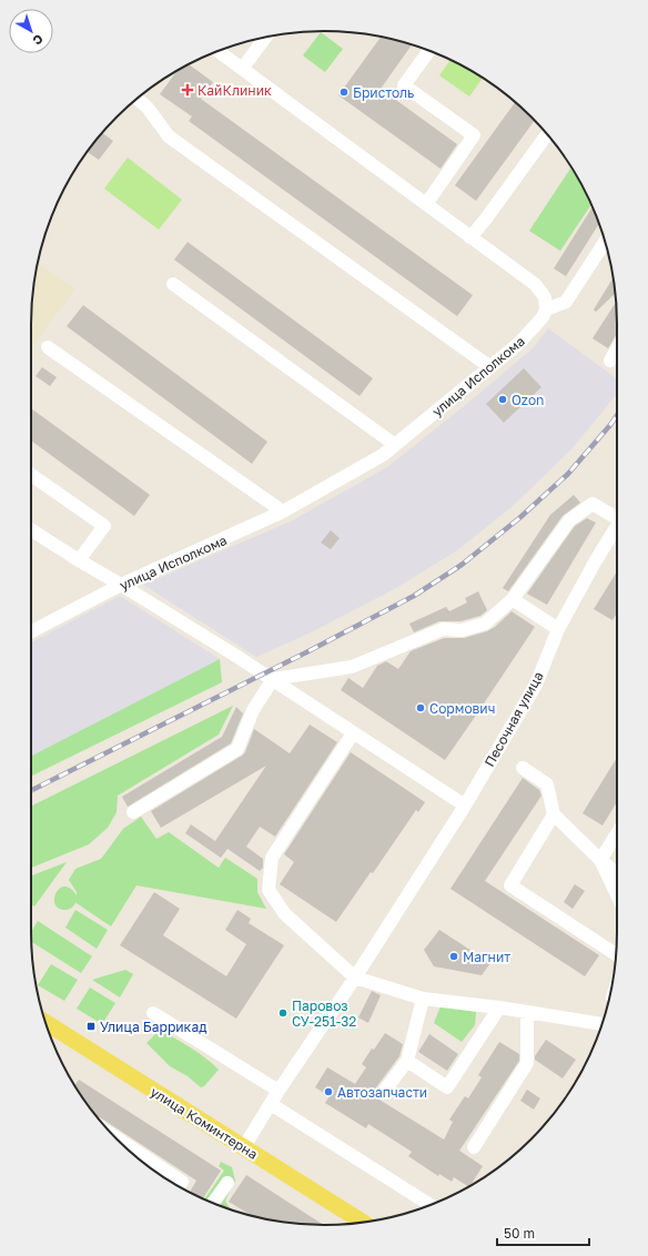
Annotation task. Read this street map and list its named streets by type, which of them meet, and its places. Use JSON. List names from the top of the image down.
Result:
{
  "streets": {
    "main road": ["улица Коминтерна"],
    "street": ["улица Исполкома", "Песочная улица"]
  },
  "crossings": [
    ["Песочная улица", "улица Коминтерна"]
  ],
  "places": {
    "health": ["КайКлиник"],
    "other": [
      "Бристоль",
      "Ozon",
      "Сормович",
      "Магнит",
      "Паровоз СУ-251-32",
      "Автозапчасти"
    ],
    "transit": ["Улица Баррикад"]
  },
  "scale_bar": "50 m",
  "north": "bottom right"
}
